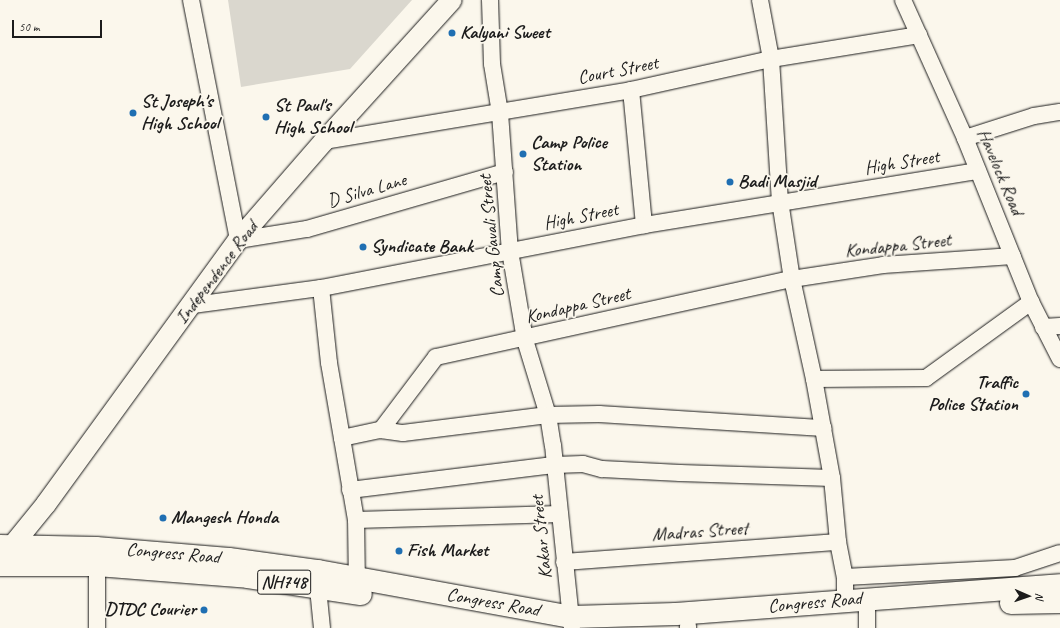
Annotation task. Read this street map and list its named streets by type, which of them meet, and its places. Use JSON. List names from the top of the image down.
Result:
{
  "streets": {
    "highway": ["Congress Road", "NH748"],
    "main road": ["Independence Road"],
    "street": [
      "Court Street",
      "High Street",
      "Havelock Road",
      "D Silva Lane",
      "Camp Gavali Street",
      "Kondappa Street",
      "Madras Street",
      "Kakar Street"
    ]
  },
  "crossings": [
    ["Court Street", "Havelock Road"],
    ["Court Street", "Camp Gavali Street"],
    ["Court Street", "Independence Road"],
    ["High Street", "Havelock Road"],
    ["High Street", "Camp Gavali Street"],
    ["High Street", "Independence Road"],
    ["Havelock Road", "Kondappa Street"],
    ["D Silva Lane", "Camp Gavali Street"],
    ["D Silva Lane", "Independence Road"],
    ["Camp Gavali Street", "Kondappa Street"],
    ["Camp Gavali Street", "Kakar Street"],
    ["Independence Road", "Congress Road"],
    ["Madras Street", "Kakar Street"],
    ["Kakar Street", "Congress Road"]
  ],
  "places": [
    "Kalyani Sweet",
    "St Joseph's High School",
    "St Paul's High School",
    "Camp Police Station",
    "Badi Masjid",
    "Syndicate Bank",
    "Traffic Police Station",
    "Mangesh Honda",
    "Fish Market",
    "DTDC Courier"
  ],
  "scale_bar": "50 m",
  "north": "right"
}
